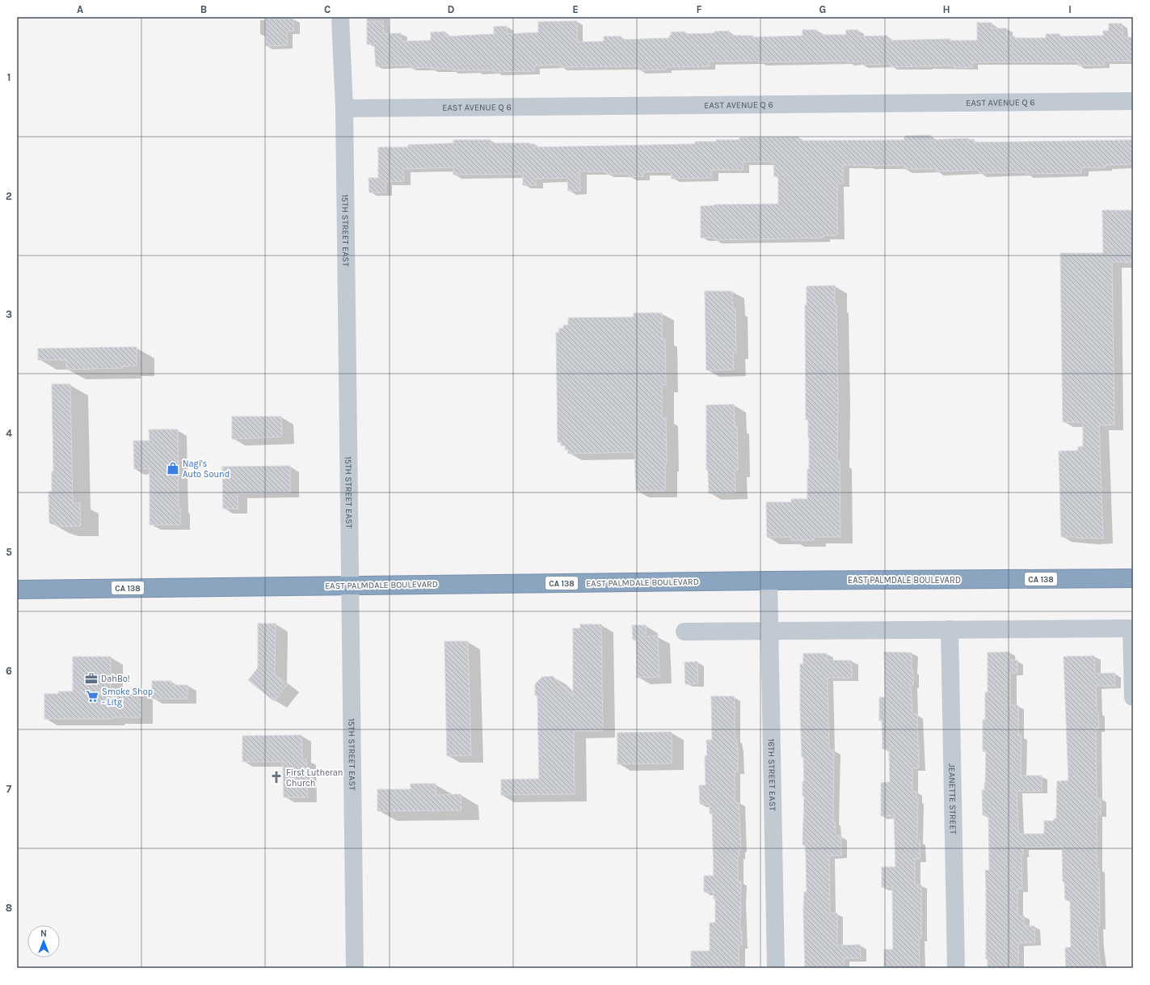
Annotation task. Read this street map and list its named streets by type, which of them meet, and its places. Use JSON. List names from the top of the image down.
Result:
{
  "streets": {
    "highway": ["CA 138", "EAST PALMDALE BOULEVARD"],
    "street": [
      "EAST AVENUE Q 6",
      "15TH STREET EAST",
      "16TH STREET EAST",
      "JEANETTE STREET"
    ]
  },
  "crossings": [
    ["EAST AVENUE Q 6", "15TH STREET EAST"],
    ["15TH STREET EAST", "EAST PALMDALE BOULEVARD"],
    ["EAST PALMDALE BOULEVARD", "16TH STREET EAST"]
  ],
  "places": {
    "shop": ["Nagi's Auto Sound"],
    "office": ["DahBo!"],
    "supermarket": ["Smoke Shop - Litg"],
    "church": ["First Lutheran Church"]
  },
  "north": "top",
  "grid": {
    "columns": [
      "A",
      "B",
      "C",
      "D",
      "E",
      "F",
      "G",
      "H",
      "I"
    ],
    "rows": [
      "1",
      "2",
      "3",
      "4",
      "5",
      "6",
      "7",
      "8"
    ]
  }
}
